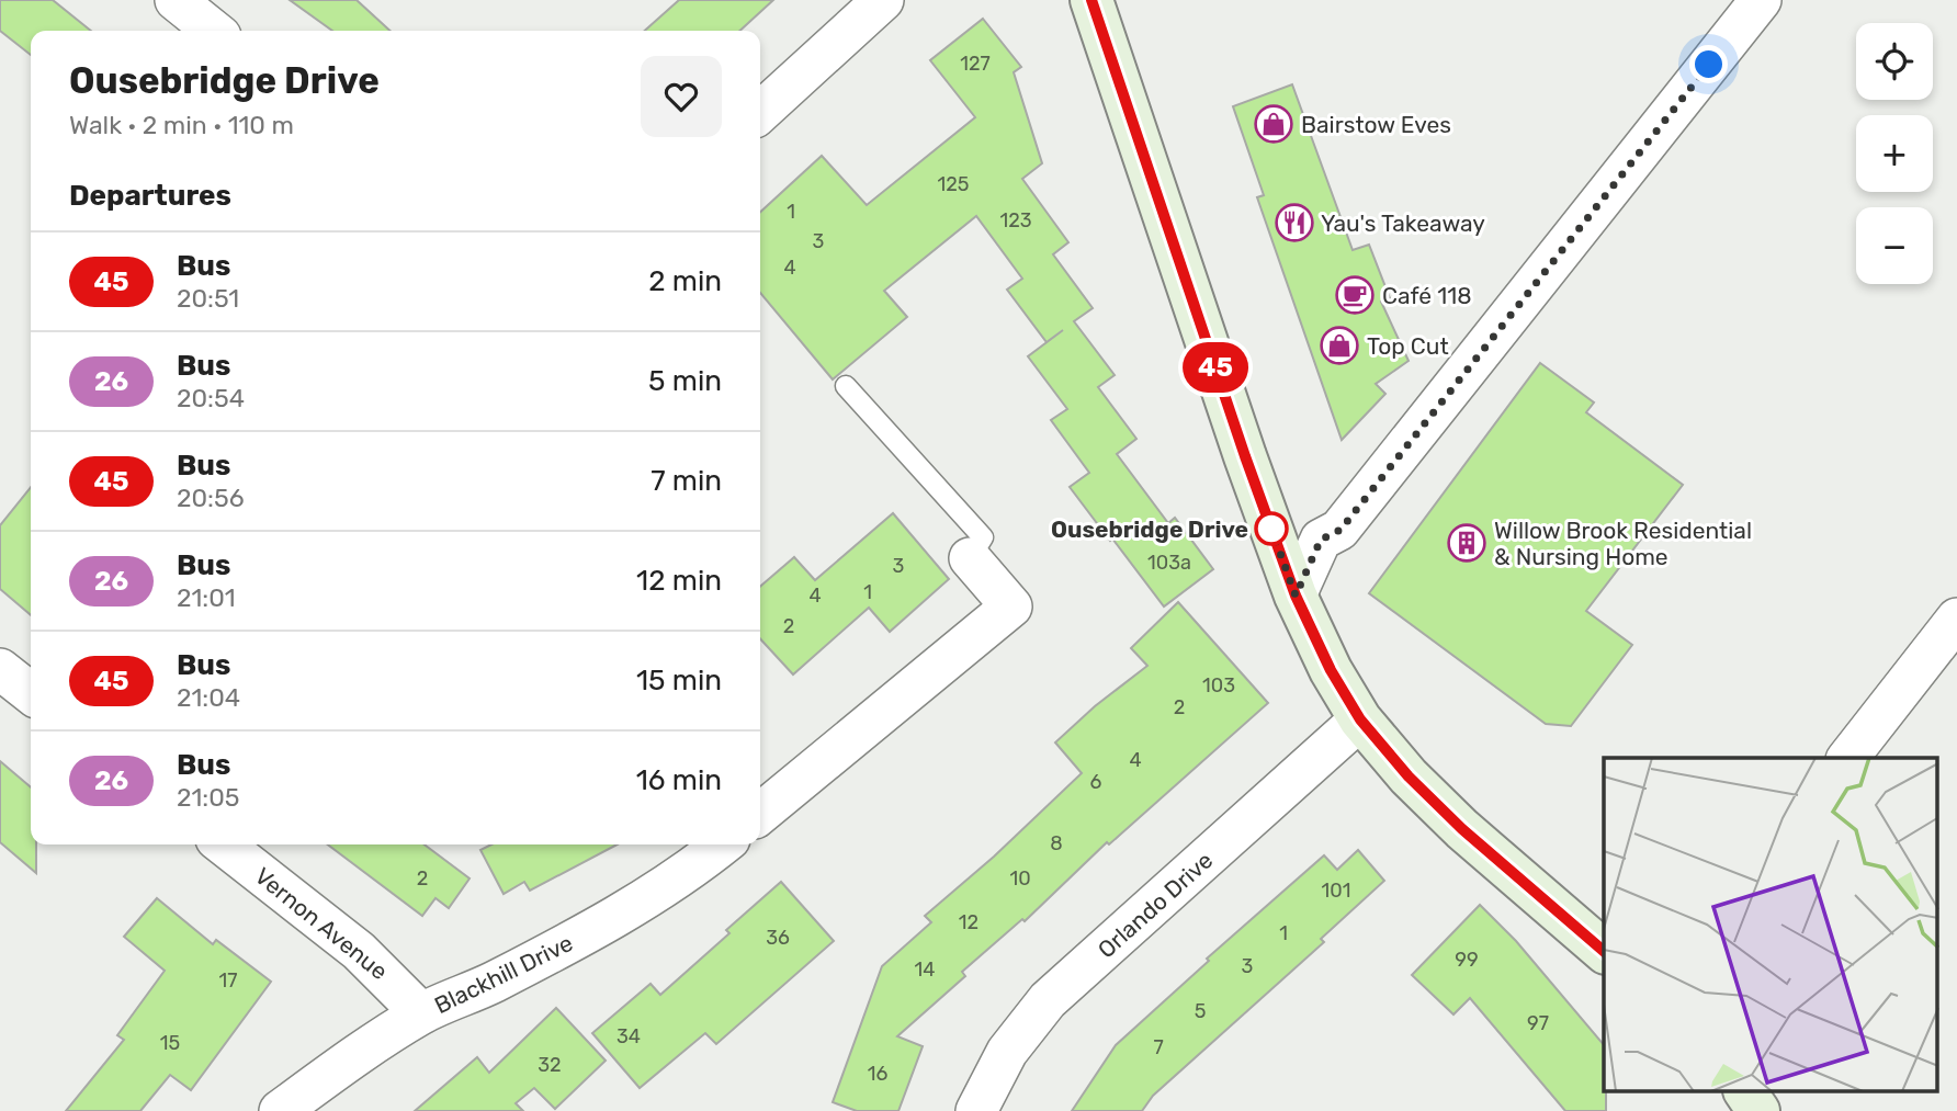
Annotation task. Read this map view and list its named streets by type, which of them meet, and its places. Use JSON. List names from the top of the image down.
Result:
{
  "streets": {
    "street": ["Orlando Drive", "Vernon Avenue", "Blackhill Drive"]
  },
  "crossings": [
    ["Vernon Avenue", "Blackhill Drive"]
  ],
  "places": {
    "shop": ["Bairstow Eves", "Top Cut"],
    "restaurant": ["Yau's Takeaway"],
    "cafe": ["Café 118"],
    "other": ["Ousebridge Drive"],
    "building": ["Willow Brook Residential & Nursing Home"]
  },
  "lines": ["bus line 45"],
  "house_numbers": [
    "127",
    "125",
    "1",
    "123",
    "3",
    "4",
    "103a",
    "3",
    "1",
    "4",
    "2",
    "103",
    "2",
    "4",
    "6",
    "8",
    "2",
    "10",
    "101",
    "12",
    "1",
    "36",
    "99",
    "3",
    "14",
    "17",
    "5",
    "97",
    "34",
    "15",
    "7",
    "32",
    "16"
  ],
  "page": {
    "on_map": "45",
    "map_buttons": ["+", "−"],
    "heading": [
      ["Ousebridge Drive", "Walk · 2 min · 110 m"],
      "Departures"
    ],
    "list": [
      {
        "mark": "45",
        "name": "Bus",
        "note": "20:51",
        "value": "2 min"
      },
      {
        "mark": "26",
        "name": "Bus",
        "note": "20:54",
        "value": "5 min"
      },
      {
        "mark": "45",
        "name": "Bus",
        "note": "20:56",
        "value": "7 min"
      },
      {
        "mark": "26",
        "name": "Bus",
        "note": "21:01",
        "value": "12 min"
      },
      {
        "mark": "45",
        "name": "Bus",
        "note": "21:04",
        "value": "15 min"
      },
      {
        "mark": "26",
        "name": "Bus",
        "note": "21:05",
        "value": "16 min"
      }
    ]
  }
}
